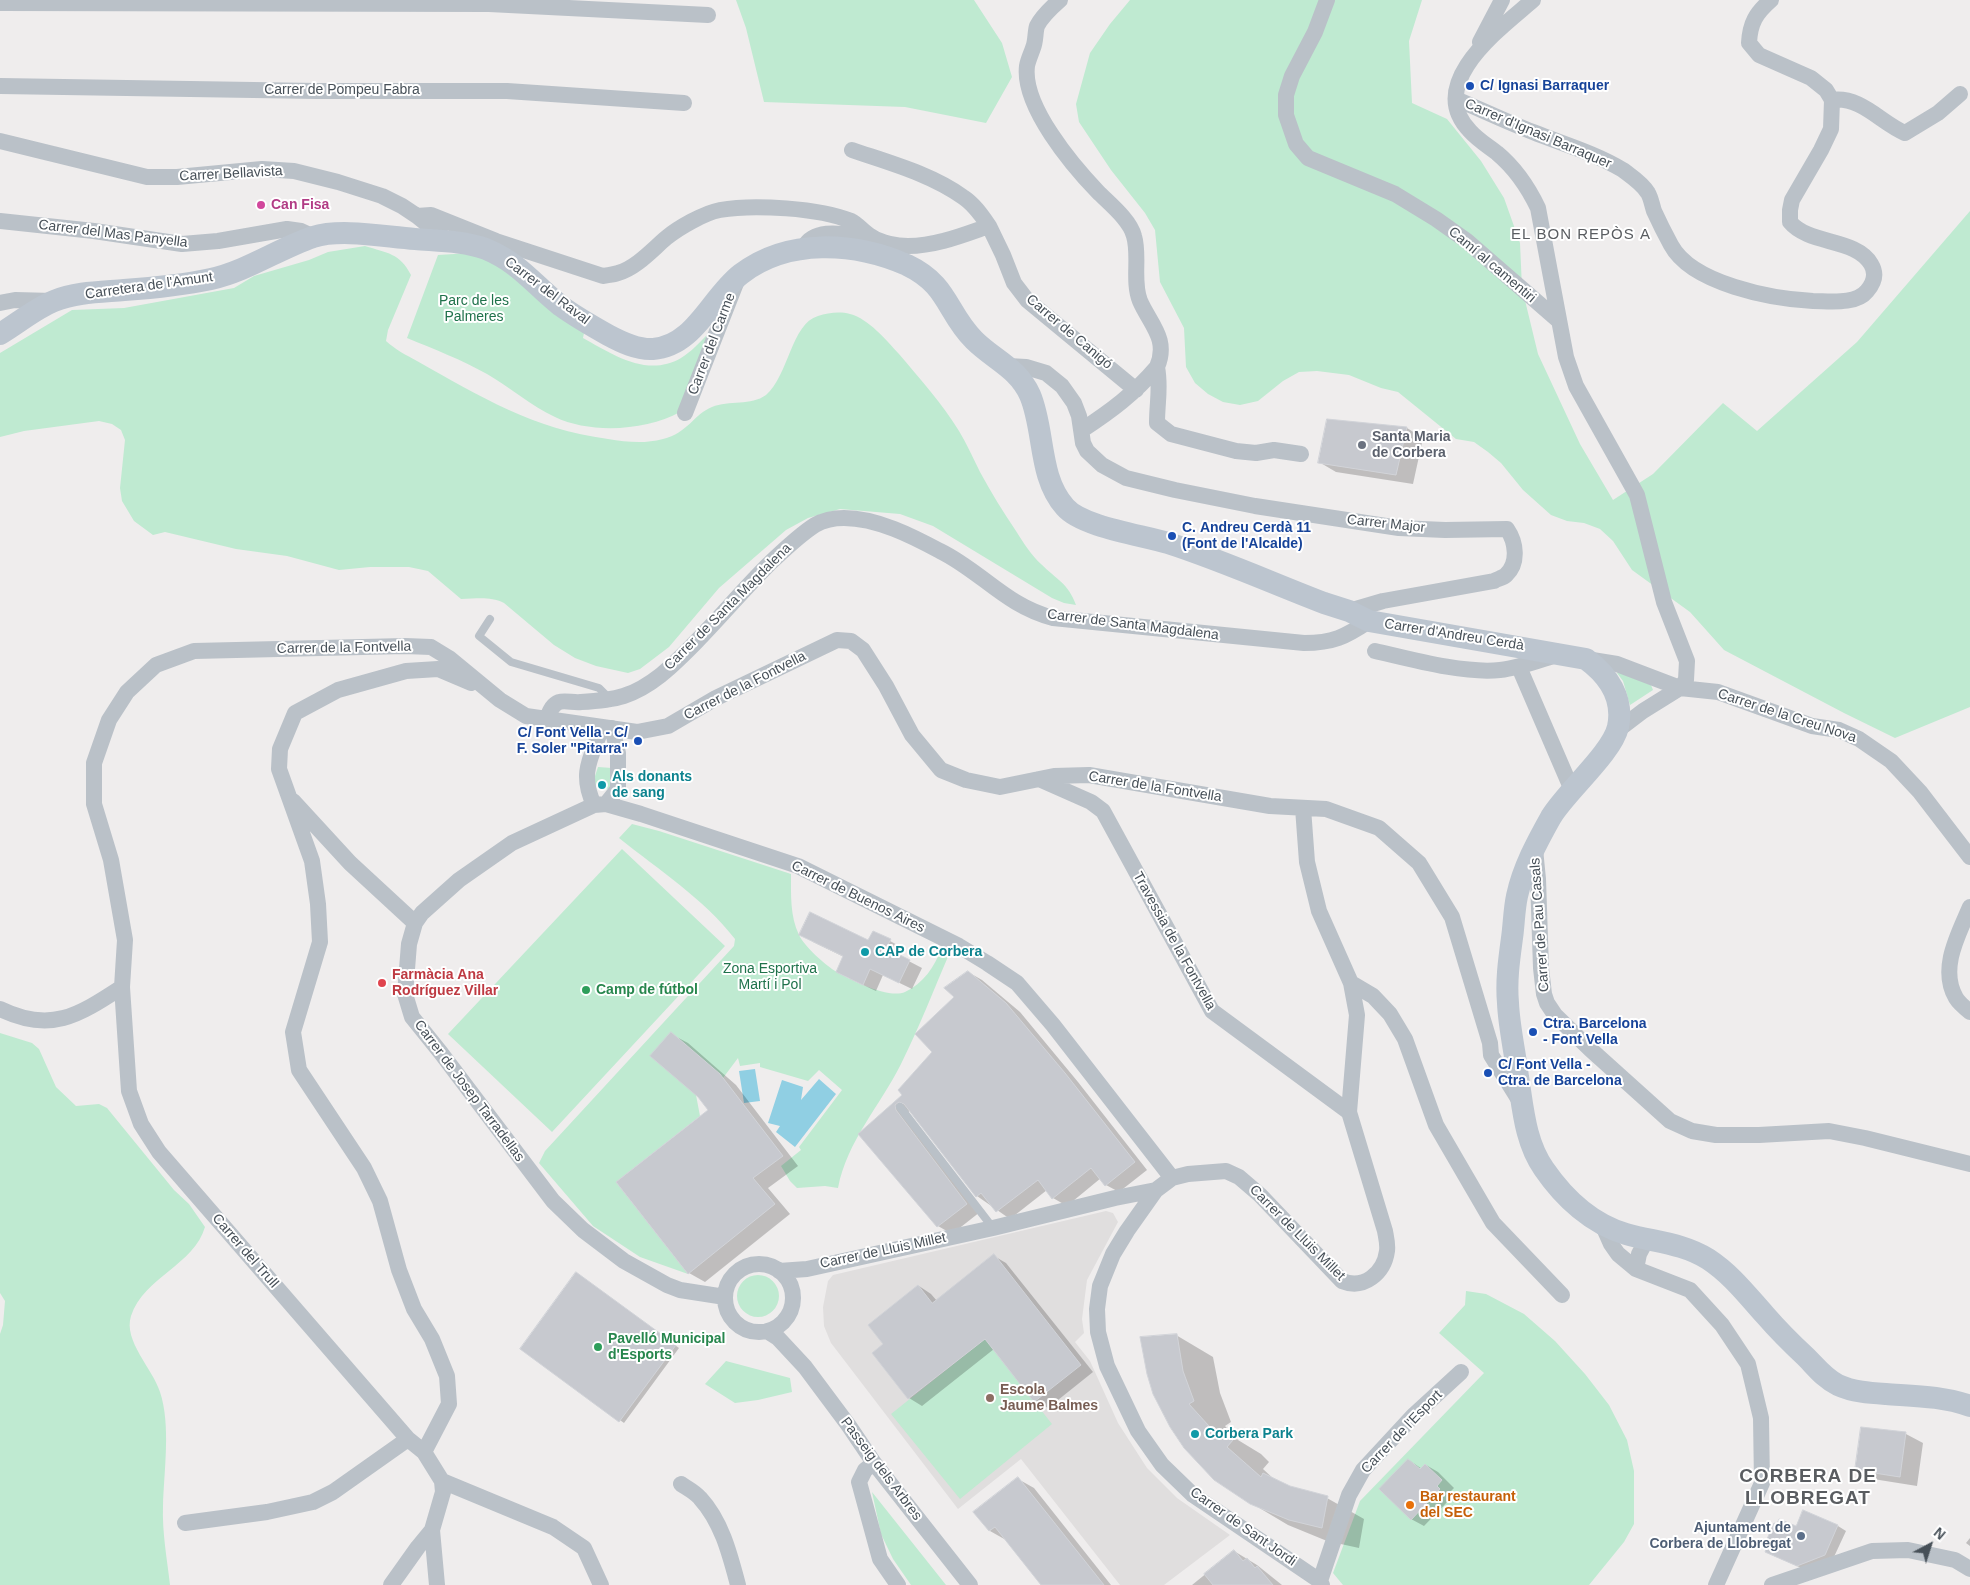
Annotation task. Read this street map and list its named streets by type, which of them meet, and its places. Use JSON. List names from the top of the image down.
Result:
{
  "streets": {
    "street": [
      "Carrer de Pompeu Fabra",
      "Carrer d'Ignasi Barraquer",
      "Carrer Bellavista",
      "Carrer del Mas Panyella",
      "Camí al camentiri",
      "Carretera de l'Amunt",
      "Carrer del Raval",
      "Carrer de Canigó",
      "Carrer del Carme",
      "Carrer Major",
      "Carrer de Santa Magdalena",
      "Carrer d'Andreu Cerdà",
      "Carrer de la Fontvella",
      "Carrer de la Creu Nova",
      "Carrer de Buenos Aires",
      "Carrer de Pau Casals",
      "Travessia de la Fontvella",
      "Carrer de Josep Tarradellas",
      "Carrer de Lluis Millet",
      "Carrer del Trull",
      "Carrer de l'Esport",
      "Passeig dels Arbres",
      "Carrer de Sant Jordi"
    ]
  },
  "crossings": [
    ["Carrer Bellavista", "Carretera de l'Amunt"],
    ["Carrer Bellavista", "Carrer del Raval"],
    ["Carrer del Mas Panyella", "Carretera de l'Amunt"],
    ["Carretera de l'Amunt", "Carrer del Raval"],
    ["Carrer del Raval", "Carrer del Carme"],
    ["Carrer del Raval", "Carrer d'Andreu Cerdà"],
    ["Carrer Major", "Carrer d'Andreu Cerdà"],
    ["Carrer de Santa Magdalena", "Carrer d'Andreu Cerdà"],
    ["Carrer de Santa Magdalena", "Carrer de la Fontvella"],
    ["Carrer d'Andreu Cerdà", "Carrer de la Creu Nova"],
    ["Carrer de la Fontvella", "Travessia de la Fontvella"],
    ["Carrer de la Fontvella", "Carrer de Lluis Millet"],
    ["Carrer de la Fontvella", "Carrer del Trull"],
    ["Carrer de Buenos Aires", "Carrer de Lluis Millet"],
    ["Travessia de la Fontvella", "Carrer de Lluis Millet"],
    ["Carrer de Josep Tarradellas", "Carrer de Lluis Millet"],
    ["Carrer de Josep Tarradellas", "Passeig dels Arbres"],
    ["Carrer de Lluis Millet", "Passeig dels Arbres"],
    ["Carrer de Lluis Millet", "Carrer de Sant Jordi"],
    ["Carrer de l'Esport", "Carrer de Sant Jordi"]
  ],
  "districts": ["EL BON REPÒS A", "CORBERA DE LLOBREGAT"],
  "parks": ["Parc de les Palmeres", "Zona Esportiva Martí i Pol"],
  "places": [
    "C/ Ignasi Barraquer",
    "Can Fisa",
    "Santa Maria de Corbera",
    "C. Andreu Cerdà 11 (Font de l'Alcalde)",
    "C/ Font Vella - C/ F. Soler \"Pitarra\"",
    "Als donants de sang",
    "CAP de Corbera",
    "Farmàcia Ana Rodríguez Villar",
    "Camp de fútbol",
    "Ctra. Barcelona - Font Vella",
    "C/ Font Vella - Ctra. de Barcelona",
    "Pavelló Municipal d'Esports",
    "Escola Jaume Balmes",
    "Corbera Park",
    "Bar restaurant del SEC",
    "Ajuntament de Corbera de Llobregat"
  ],
  "north": "top right"
}
